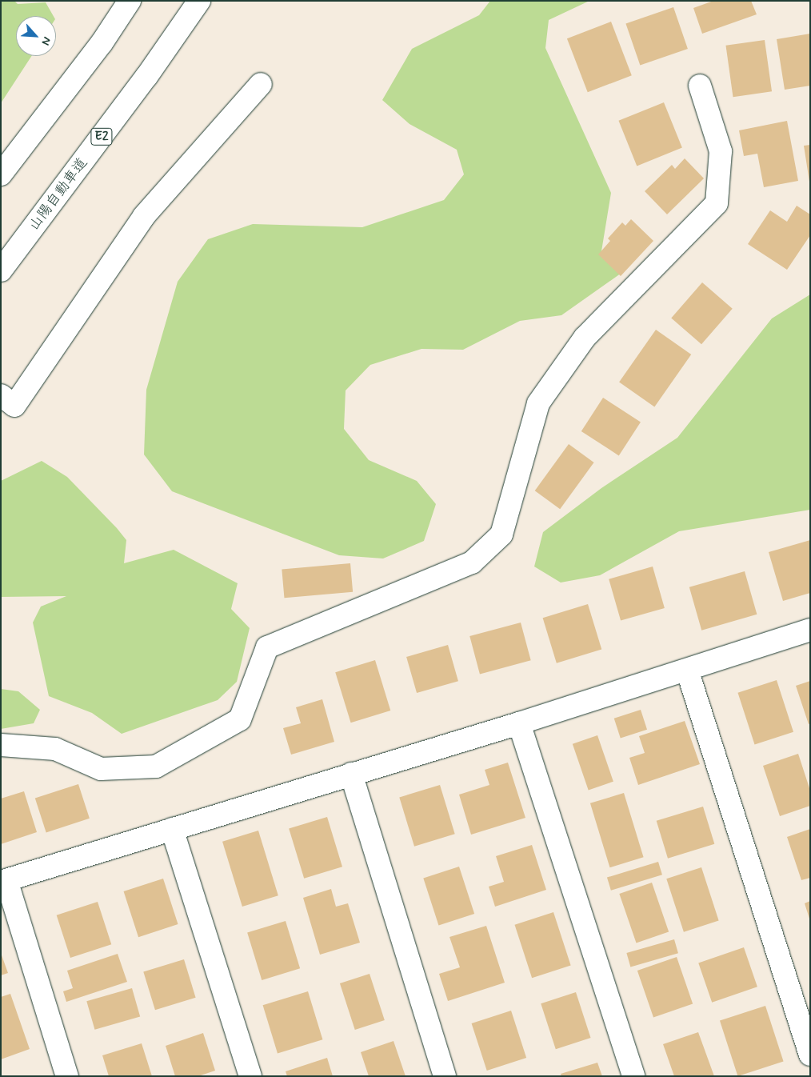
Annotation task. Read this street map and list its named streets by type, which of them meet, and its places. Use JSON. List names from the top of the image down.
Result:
{
  "streets": {
    "main road": ["E2", "山陽自動車道"]
  },
  "north": "bottom right"
}
